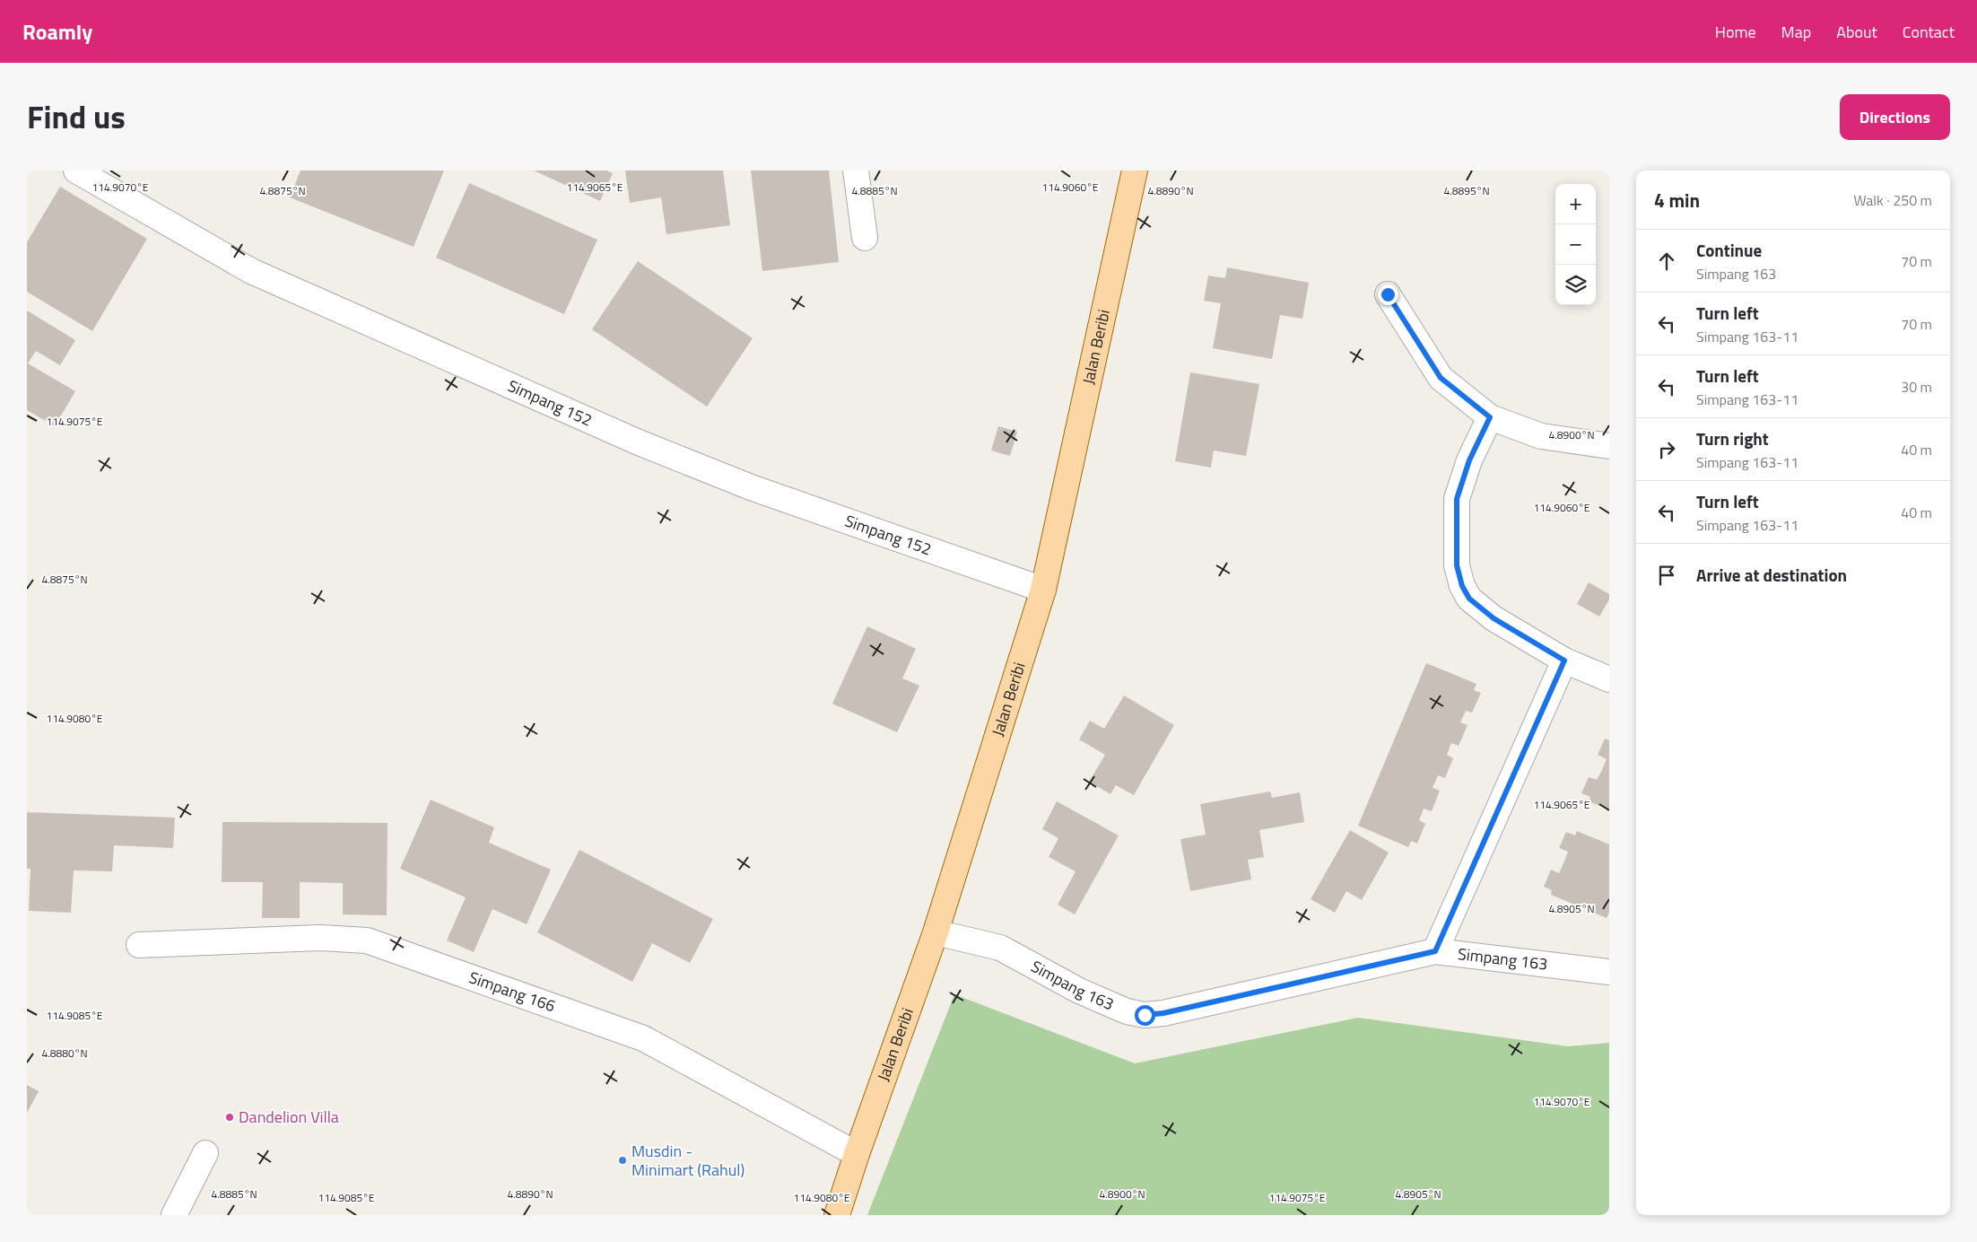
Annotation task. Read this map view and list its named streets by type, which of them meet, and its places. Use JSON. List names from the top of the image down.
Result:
{
  "streets": {
    "main road": ["Jalan Beribi"],
    "street": ["Simpang 152", "Simpang 163", "Simpang 166"]
  },
  "crossings": [
    ["Jalan Beribi", "Simpang 152"],
    ["Jalan Beribi", "Simpang 163"],
    ["Jalan Beribi", "Simpang 166"]
  ],
  "places": ["Dandelion Villa", "Musdin - Minimart (Rahul)"],
  "page": {
    "header": "Roamly",
    "nav": [
      "Home",
      "Map",
      "About",
      "Contact"
    ],
    "title": "Find us",
    "buttons": "Directions",
    "heading": ["4 min", "Walk · 250 m"],
    "map_buttons": ["+", "−"],
    "list": [
      ["Continue", "Simpang 163", "70 m"],
      ["Turn left", "Simpang 163-11", "70 m"],
      ["Turn left", "Simpang 163-11", "30 m"],
      ["Turn right", "Simpang 163-11", "40 m"],
      ["Turn left", "Simpang 163-11", "40 m"],
      "Arrive at destination"
    ]
  },
  "coordinates": [
    "114.9070°E",
    "114.9065°E",
    "114.9060°E",
    "4.8875°N",
    "4.8885°N",
    "4.8890°N",
    "4.8895°N",
    "114.9075°E",
    "4.8900°N",
    "114.9080°E",
    "4.8905°N",
    "114.9085°E",
    "4.8880°N"
  ]
}
